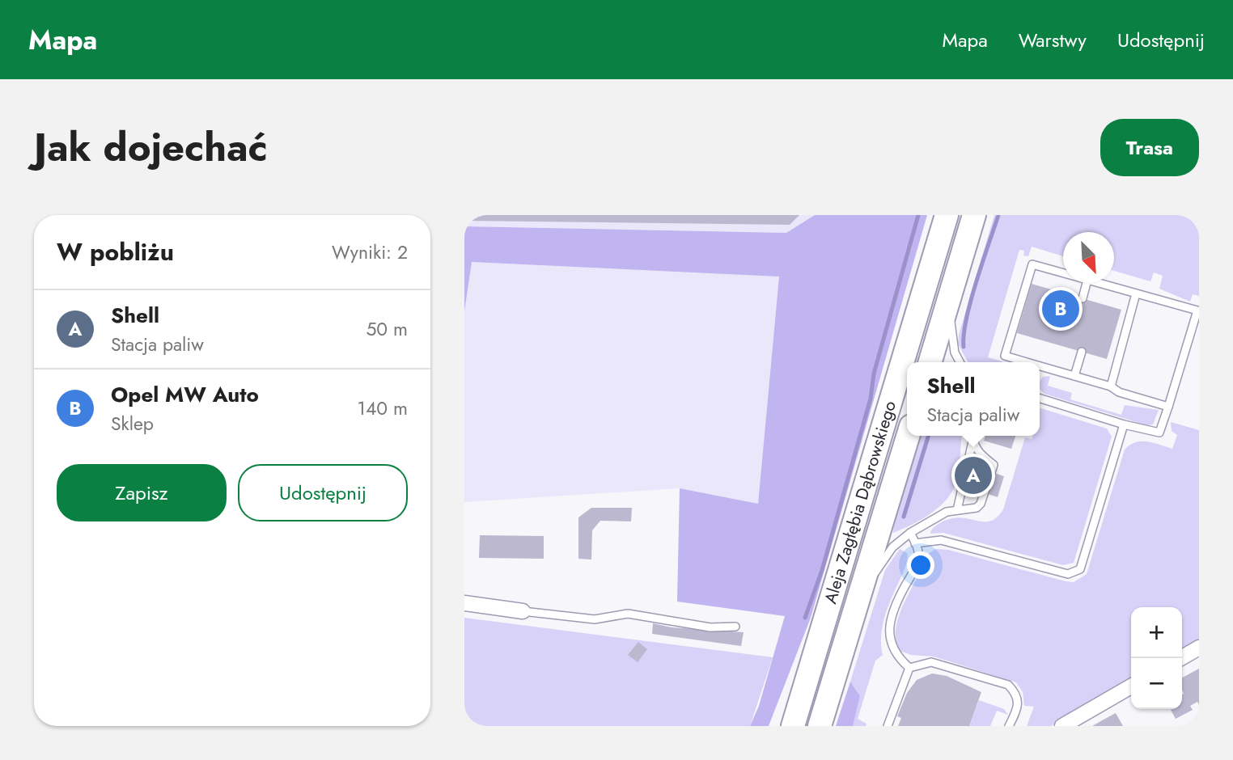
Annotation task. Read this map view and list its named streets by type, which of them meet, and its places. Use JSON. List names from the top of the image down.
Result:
{
  "streets": {
    "main road": ["Aleja Zagłębia Dąbrowskiego"]
  },
  "north": "bottom right",
  "page": {
    "header": "Mapa",
    "nav": ["Mapa", "Warstwy", "Udostępnij"],
    "title": "Jak dojechać",
    "buttons": [
      "Trasa",
      ["Zapisz", "Udostępnij"]
    ],
    "heading": ["W pobliżu", "Wyniki: 2"],
    "pins": ["B", "A"],
    "list": [
      {
        "mark": "A",
        "name": "Shell",
        "note": "Stacja paliw",
        "value": "50 m"
      },
      {
        "mark": "B",
        "name": "Opel MW Auto",
        "note": "Sklep",
        "value": "140 m"
      }
    ],
    "popup": ["Shell", "Stacja paliw"],
    "map_buttons": ["+", "−"]
  }
}
